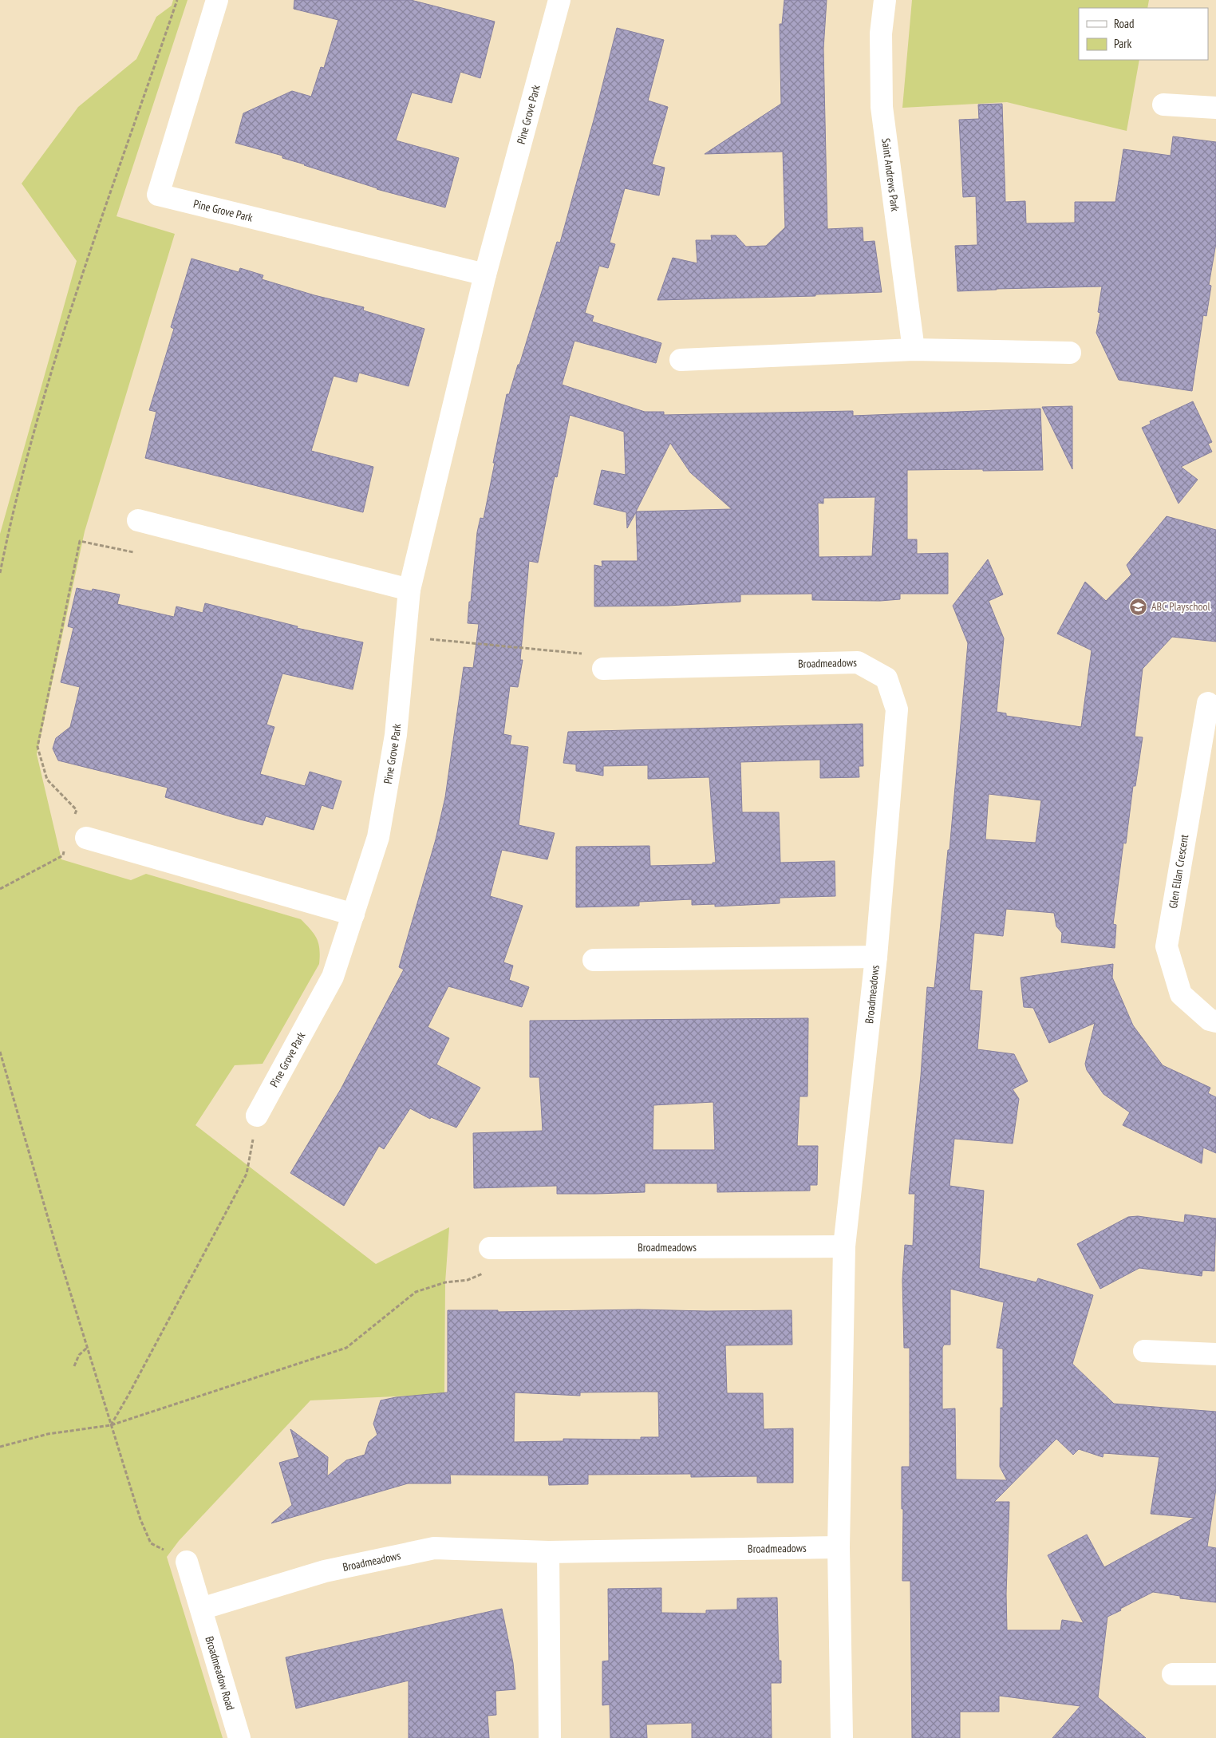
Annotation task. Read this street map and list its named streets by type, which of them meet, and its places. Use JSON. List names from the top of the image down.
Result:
{
  "streets": {
    "street": [
      "Pine Grove Park",
      "Saint Andrews Park",
      "Broadmeadows",
      "Glen Ellan Crescent",
      "Broadmeadow Road"
    ]
  },
  "crossings": [
    ["Broadmeadows", "Broadmeadow Road"]
  ],
  "places": {
    "school or university": ["ABC Playschool"]
  },
  "legend": ["Road", "Park"]
}
